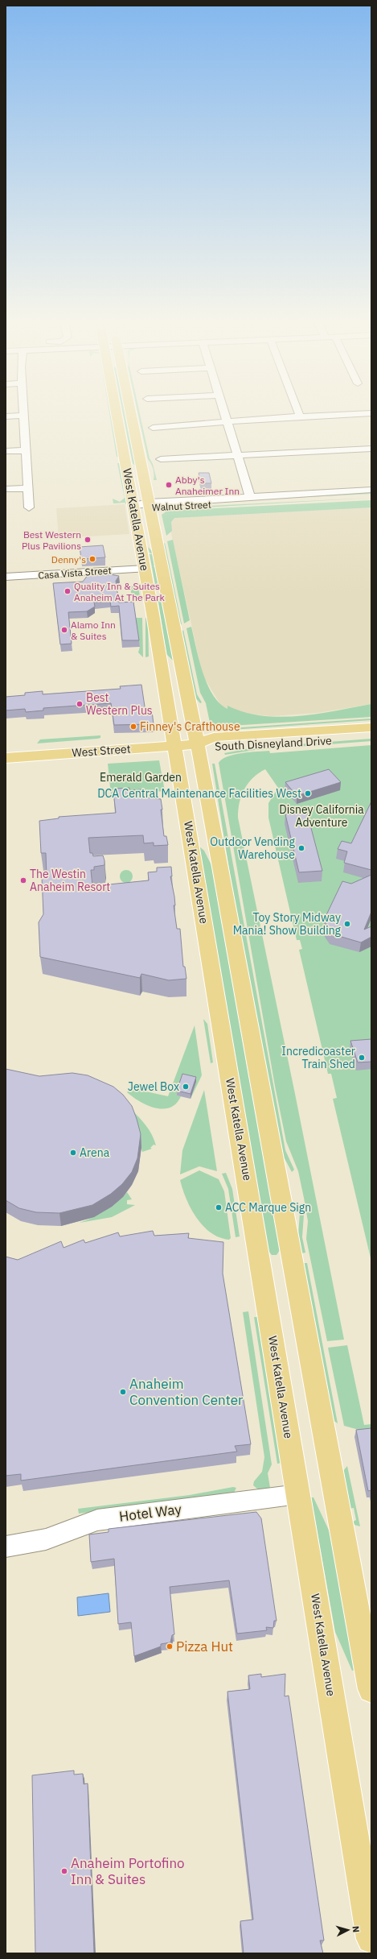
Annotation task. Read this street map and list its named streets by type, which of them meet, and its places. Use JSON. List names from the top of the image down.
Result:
{
  "streets": {
    "main road": ["West Katella Avenue", "South Disneyland Drive", "West Street"],
    "street": ["Walnut Street", "Casa Vista Street", "Hotel Way"]
  },
  "crossings": [
    ["Walnut Street", "West Katella Avenue"],
    ["West Katella Avenue", "Casa Vista Street"],
    ["West Katella Avenue", "South Disneyland Drive"],
    ["West Katella Avenue", "West Street"],
    ["West Katella Avenue", "Hotel Way"],
    ["South Disneyland Drive", "West Street"]
  ],
  "parks": ["Emerald Garden", "Disney California Adventure"],
  "places": [
    "Abby's Anaheimer Inn",
    "Best Western Plus Pavilions",
    "Denny's",
    "Quality Inn & Suites Anaheim At The Park",
    "Alamo Inn & Suites",
    "Best Western Plus",
    "Finney's Crafthouse",
    "DCA Central Maintenance Facilities West",
    "Outdoor Vending Warehouse",
    "The Westin Anaheim Resort",
    "Toy Story Midway Mania! Show Building",
    "Incredicoaster Train Shed",
    "Jewel Box",
    "Arena",
    "ACC Marque Sign",
    "Anaheim Convention Center",
    "Pizza Hut",
    "Anaheim Portofino Inn & Suites"
  ],
  "north": "right"
}
